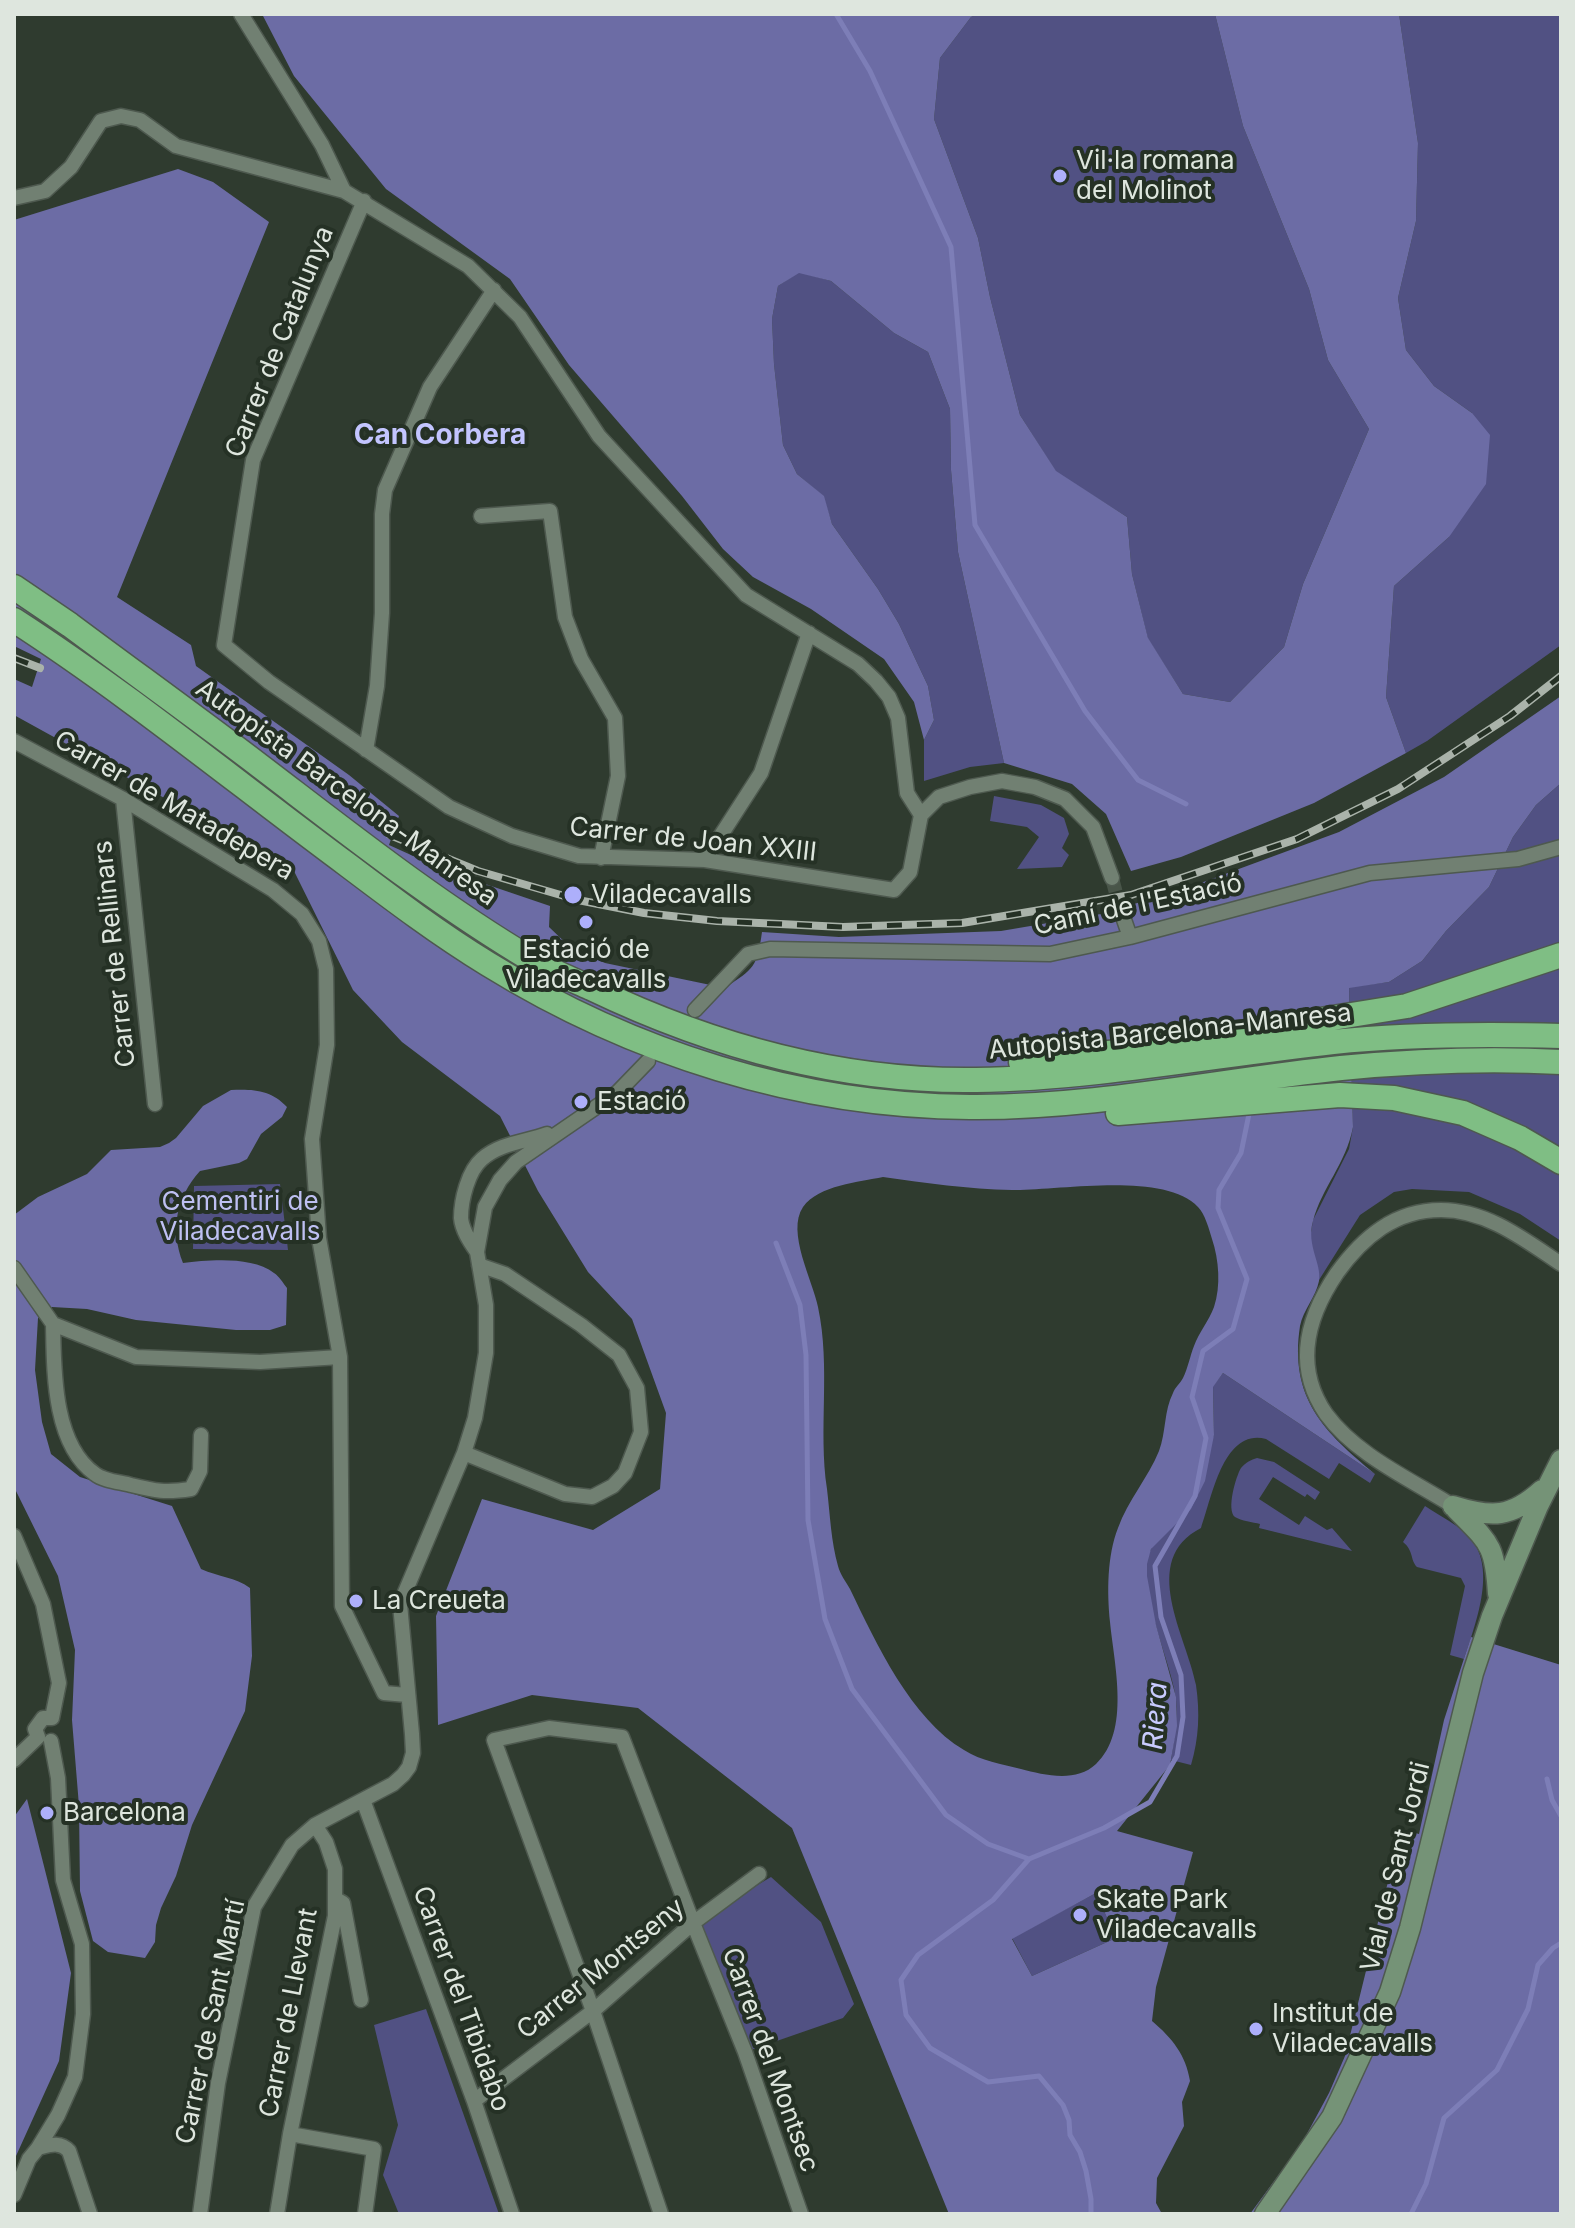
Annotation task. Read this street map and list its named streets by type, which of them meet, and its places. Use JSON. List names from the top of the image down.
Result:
{
  "streets": {
    "highway": ["Autopista Barcelona-Manresa"],
    "street": [
      "Carrer de Catalunya",
      "Carrer de Matadepera",
      "Carrer de Joan XXIII",
      "Camí de l'Estació",
      "Carrer de Rellinars",
      "Vial de Sant Jordi",
      "Carrer Montseny",
      "Carrer del Tibidabo",
      "Carrer de Llevant",
      "Carrer de Sant Martí",
      "Carrer del Montsec"
    ]
  },
  "crossings": [
    ["Carrer de Catalunya", "Carrer de Joan XXIII"],
    ["Carrer de Matadepera", "Carrer de Rellinars"],
    ["Carrer de Matadepera", "Carrer de Sant Martí"],
    ["Carrer Montseny", "Carrer del Tibidabo"],
    ["Carrer Montseny", "Carrer del Montsec"],
    ["Carrer del Tibidabo", "Carrer de Sant Martí"],
    ["Carrer de Llevant", "Carrer de Sant Martí"]
  ],
  "districts": ["Can Corbera"],
  "water": ["Riera"],
  "parks": ["Cementiri de Viladecavalls"],
  "places": [
    "Vil·la romana del Molinot",
    "Viladecavalls",
    "Estació de Viladecavalls",
    "Estació",
    "La Creueta",
    "Barcelona",
    "Skate Park Viladecavalls",
    "Institut de Viladecavalls"
  ]
}
